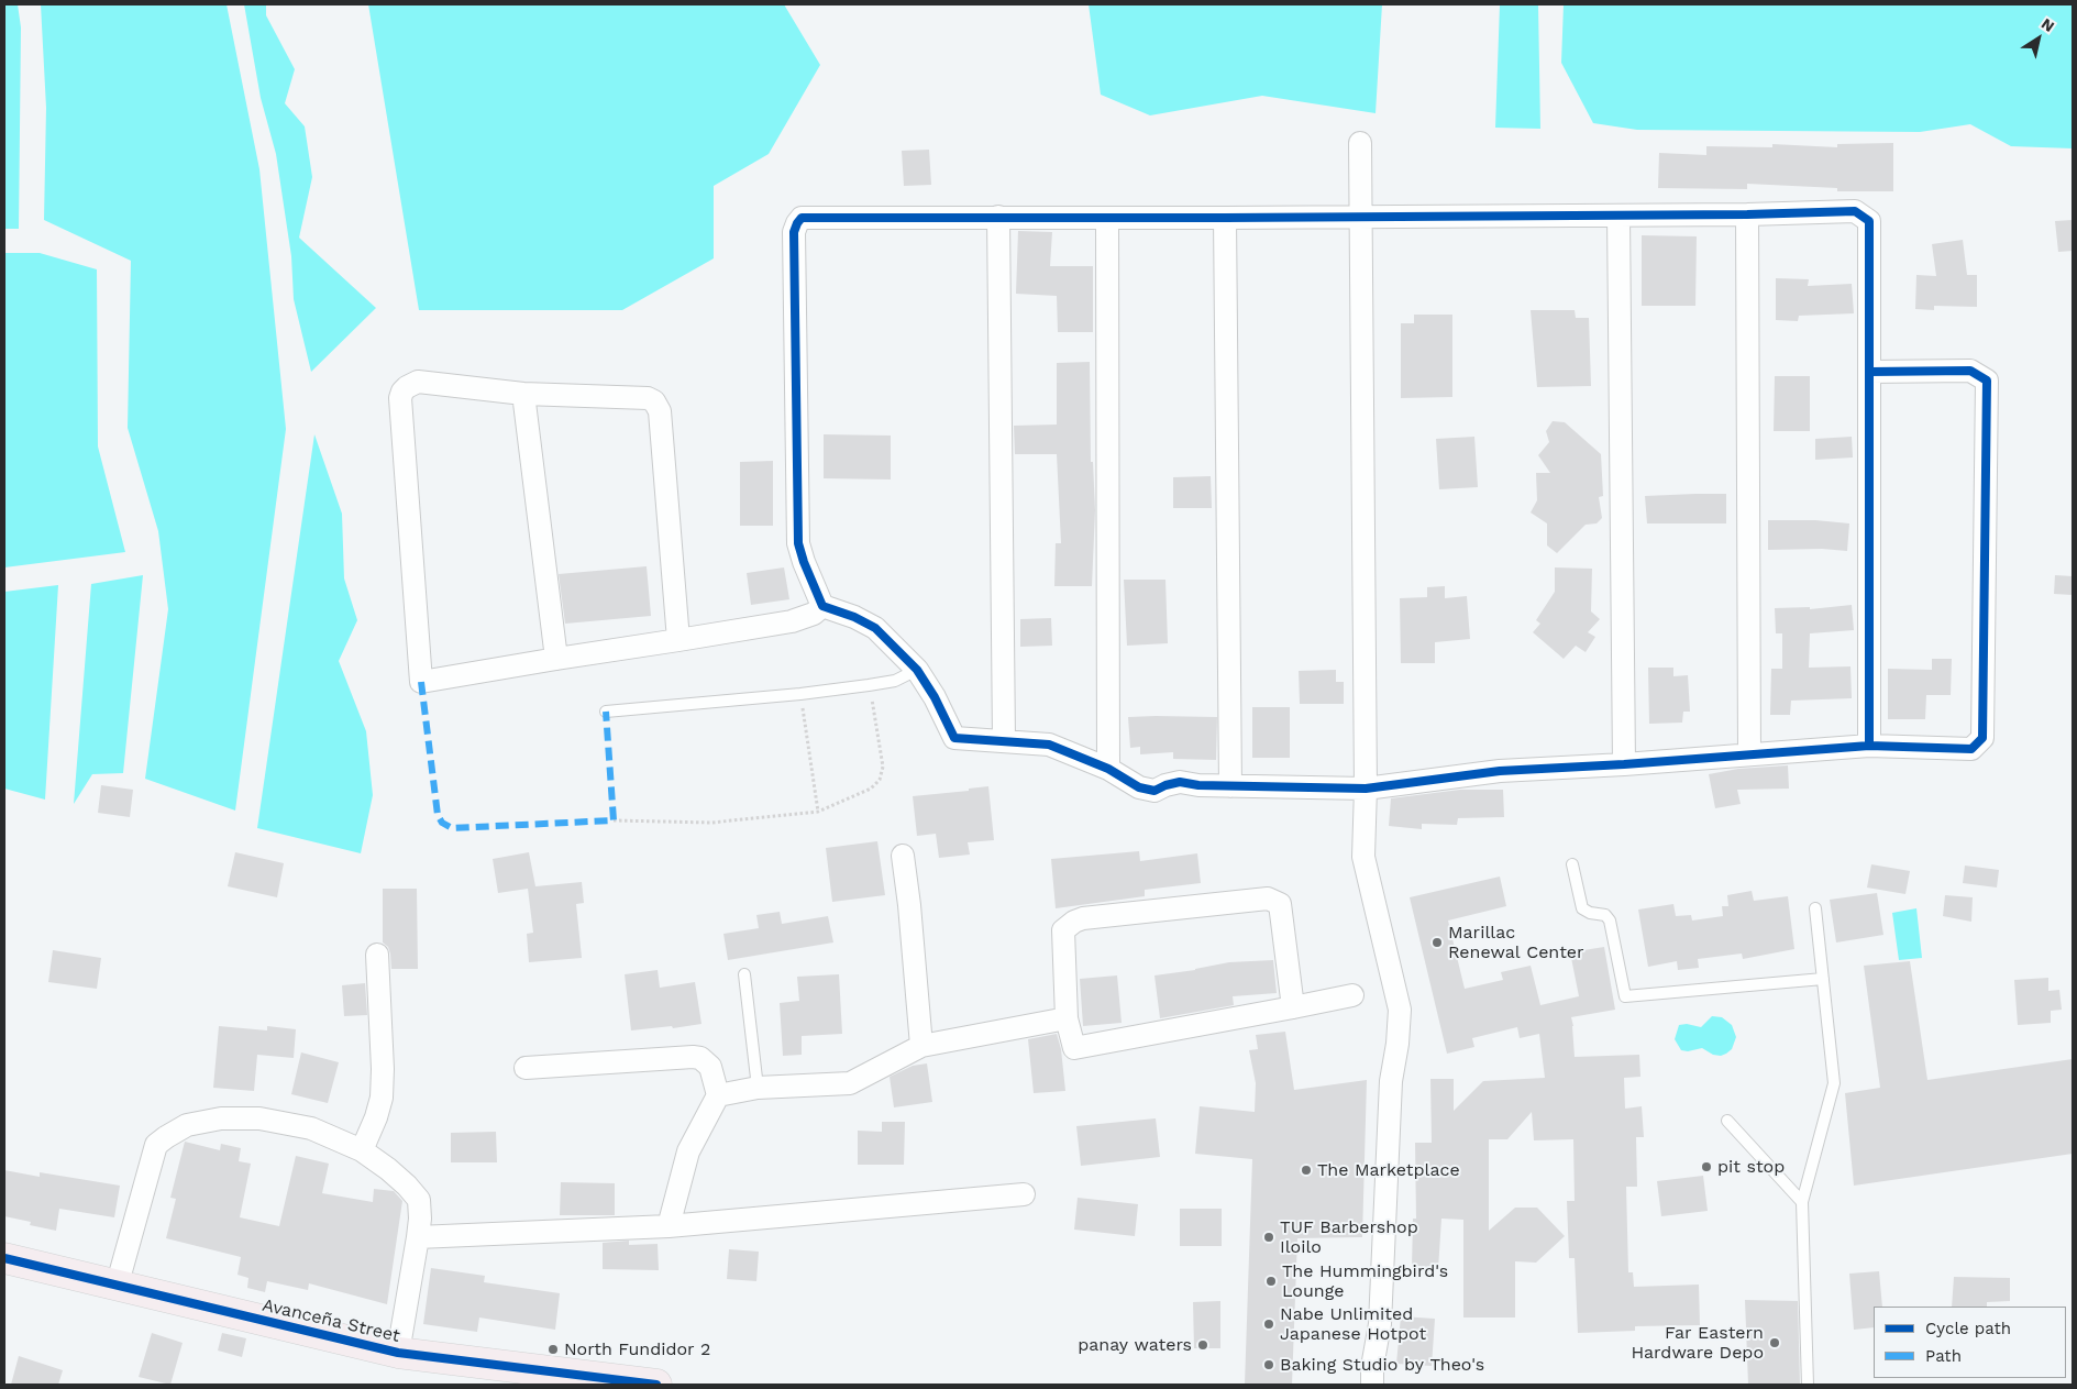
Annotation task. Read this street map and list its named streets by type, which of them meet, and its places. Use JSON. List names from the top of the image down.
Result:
{
  "streets": {
    "main road": ["Avanceña Street"]
  },
  "places": [
    "Marillac Renewal Center",
    "pit stop",
    "The Marketplace",
    "TUF Barbershop Iloilo",
    "The Hummingbird's Lounge",
    "Nabe Unlimited Japanese Hotpot",
    "Far Eastern Hardware Depo",
    "panay waters",
    "North Fundidor 2",
    "Baking Studio by Theo's"
  ],
  "legend": ["Cycle path", "Path"],
  "north": "top right"
}
